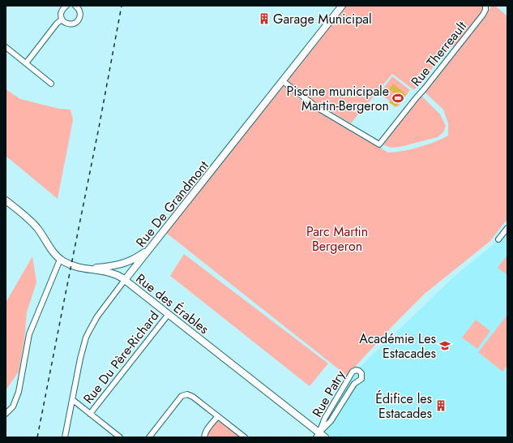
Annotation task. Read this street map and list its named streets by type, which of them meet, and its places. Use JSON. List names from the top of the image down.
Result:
{
  "streets": {
    "street": [
      "Rue Therreault",
      "Rue De Grandmont",
      "Rue des Érables",
      "Rue Du Père-Richard",
      "Rue Patry"
    ]
  },
  "crossings": [
    ["Rue Therreault", "Rue De Grandmont"],
    ["Rue De Grandmont", "Rue des Érables"],
    ["Rue des Érables", "Rue Du Père-Richard"],
    ["Rue des Érables", "Rue Patry"]
  ],
  "parks": ["Parc Martin Bergeron"],
  "places": {
    "building": ["Garage Municipal", "Édifice les Estacades"],
    "sports": ["Piscine municipale Martin-Bergeron"],
    "school or university": ["Académie Les Estacades"]
  }
}
